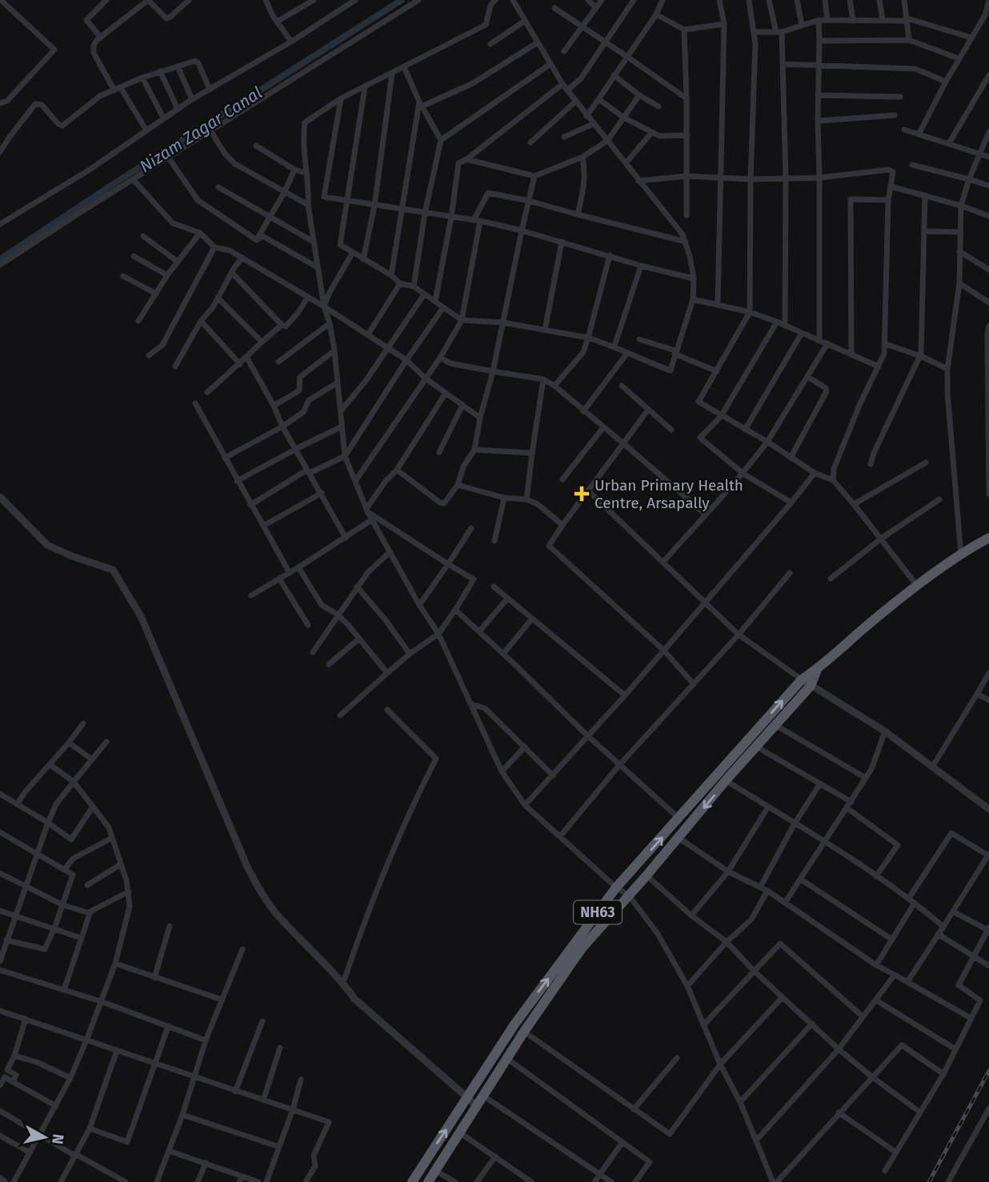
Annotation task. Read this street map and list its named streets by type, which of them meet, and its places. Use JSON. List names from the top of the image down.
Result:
{
  "streets": {
    "highway": ["NH63"]
  },
  "water": ["Nizam Zagar Canal"],
  "places": {
    "health": ["Urban Primary Health Centre, Arsapally"]
  },
  "north": "right"
}
